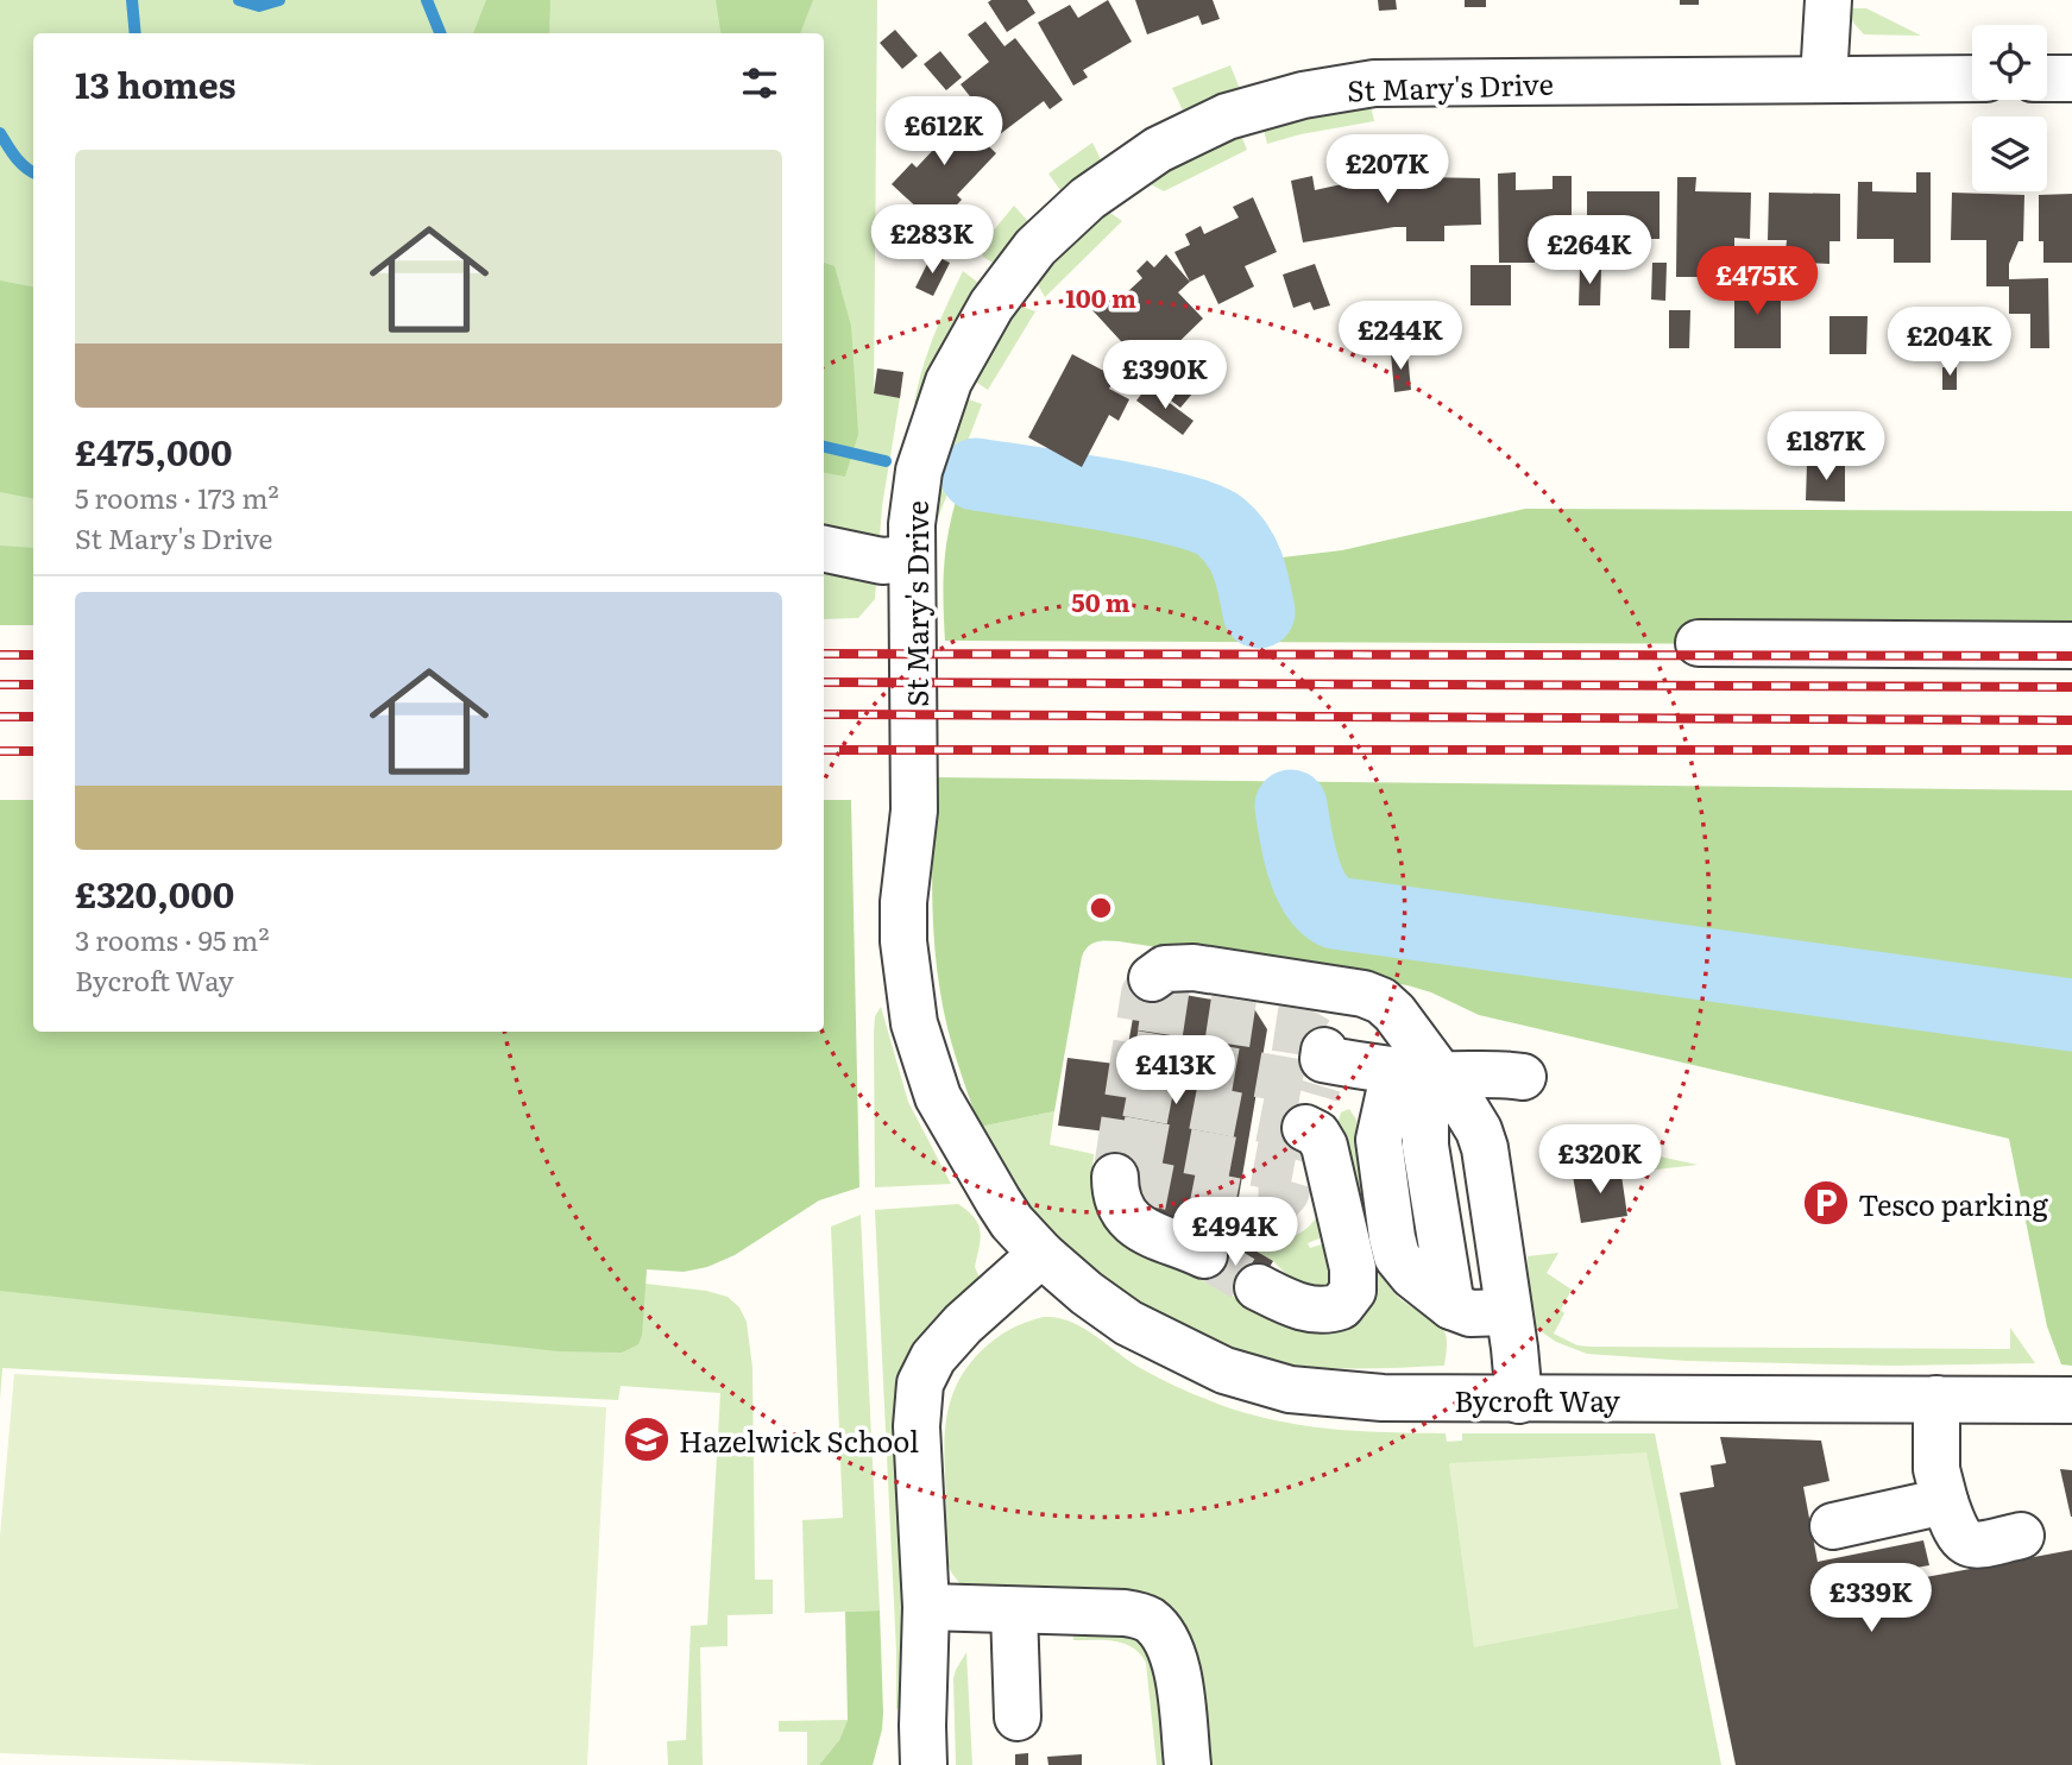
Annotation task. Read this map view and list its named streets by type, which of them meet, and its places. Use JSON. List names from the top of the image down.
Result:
{
  "streets": {
    "street": ["St Mary's Drive", "Bycroft Way"]
  },
  "crossings": [
    ["St Mary's Drive", "Bycroft Way"]
  ],
  "places": {
    "parking": ["Tesco parking"],
    "school or university": ["Hazelwick School"]
  },
  "page": {
    "heading": "13 homes",
    "price": [
      "£612K",
      "£207K",
      "£283K",
      "£264K",
      "£475K",
      "£244K",
      "£204K",
      "£390K",
      "£187K",
      "£413K",
      "£320K",
      "£494K",
      "£339K"
    ],
    "list": [
      {
        "name": "£475,000",
        "note": "5 rooms · 173 m² · St Mary's Drive"
      },
      {
        "name": "£320,000",
        "note": "3 rooms · 95 m² · Bycroft Way"
      }
    ]
  },
  "rings": ["100 m", "50 m"]
}
